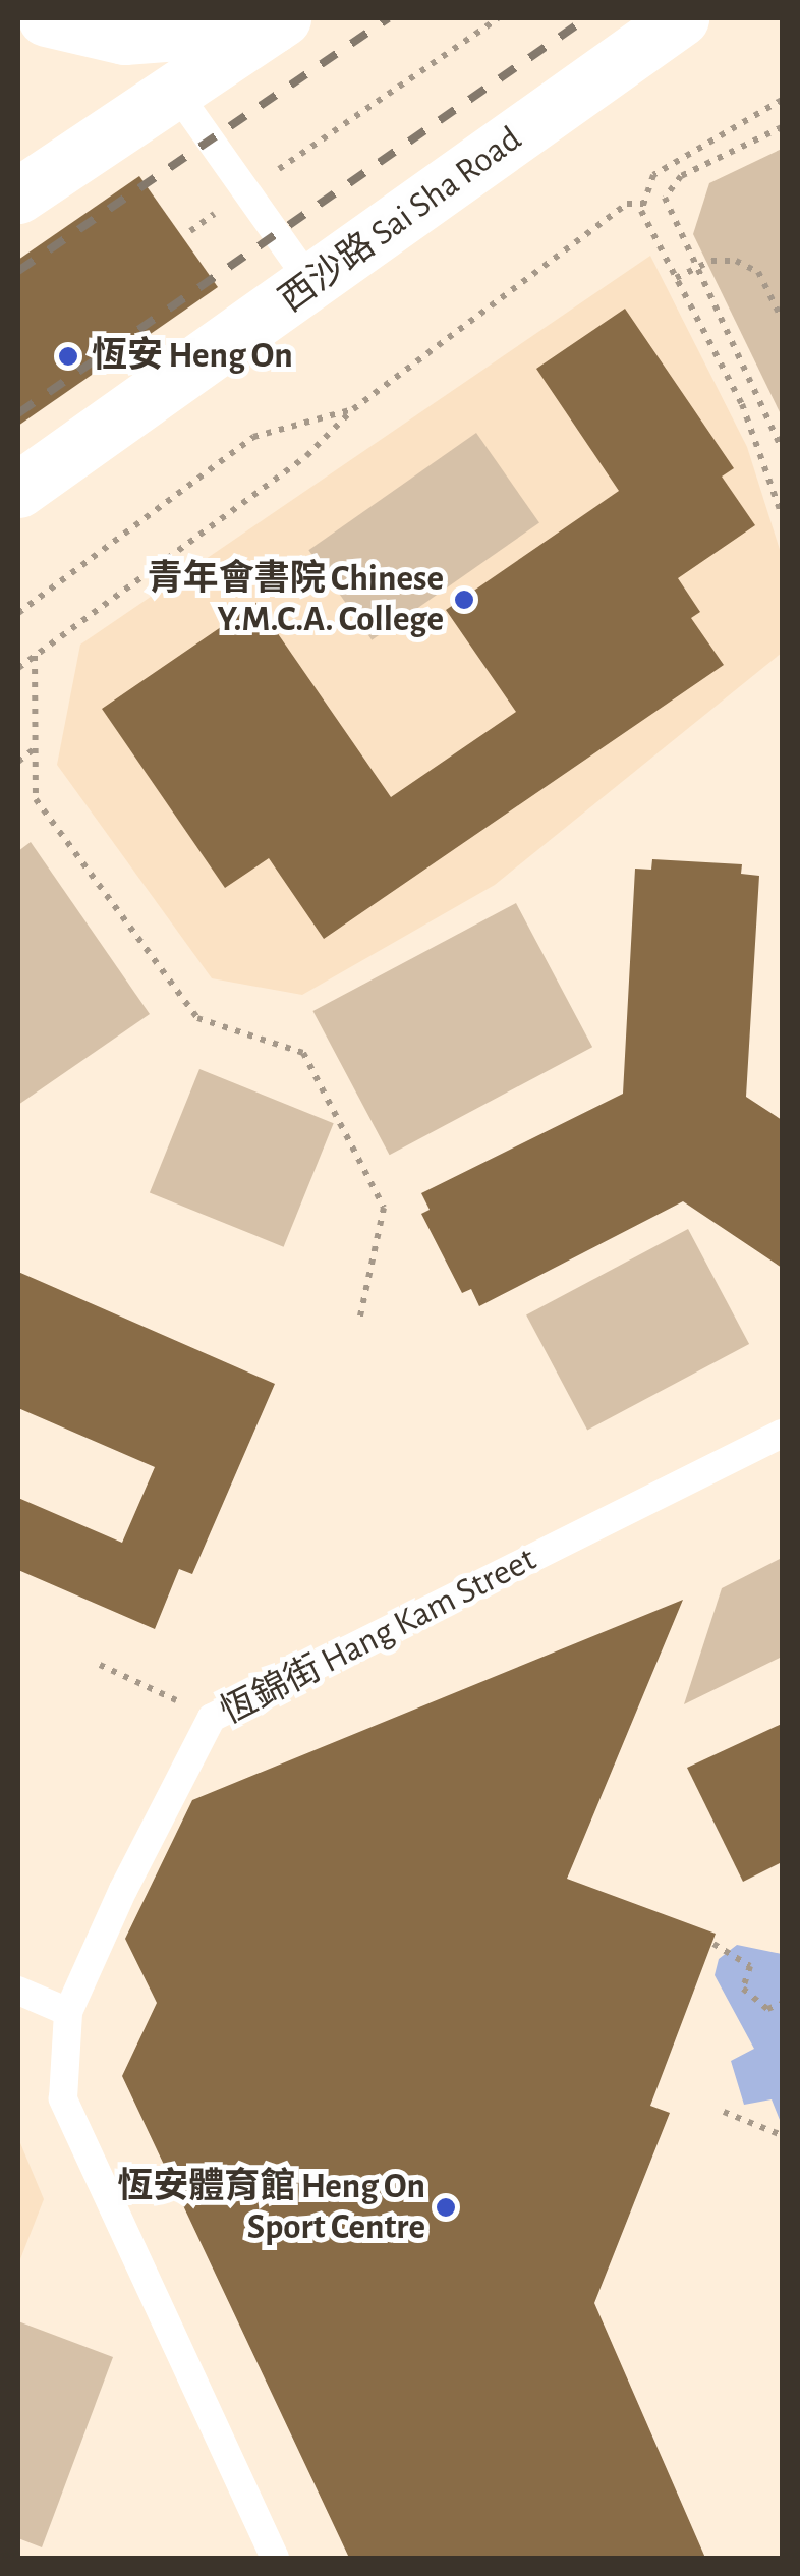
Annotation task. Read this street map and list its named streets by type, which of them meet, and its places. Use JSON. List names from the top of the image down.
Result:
{
  "streets": {
    "main road": ["西沙路 Sai Sha Road"],
    "lane": ["恆錦街 Hang Kam Street"]
  },
  "places": ["恆安 Heng On", "青年會書院 Chinese Y.M.C.A. College", "恆安體育館 Heng On Sport Centre"]
}
